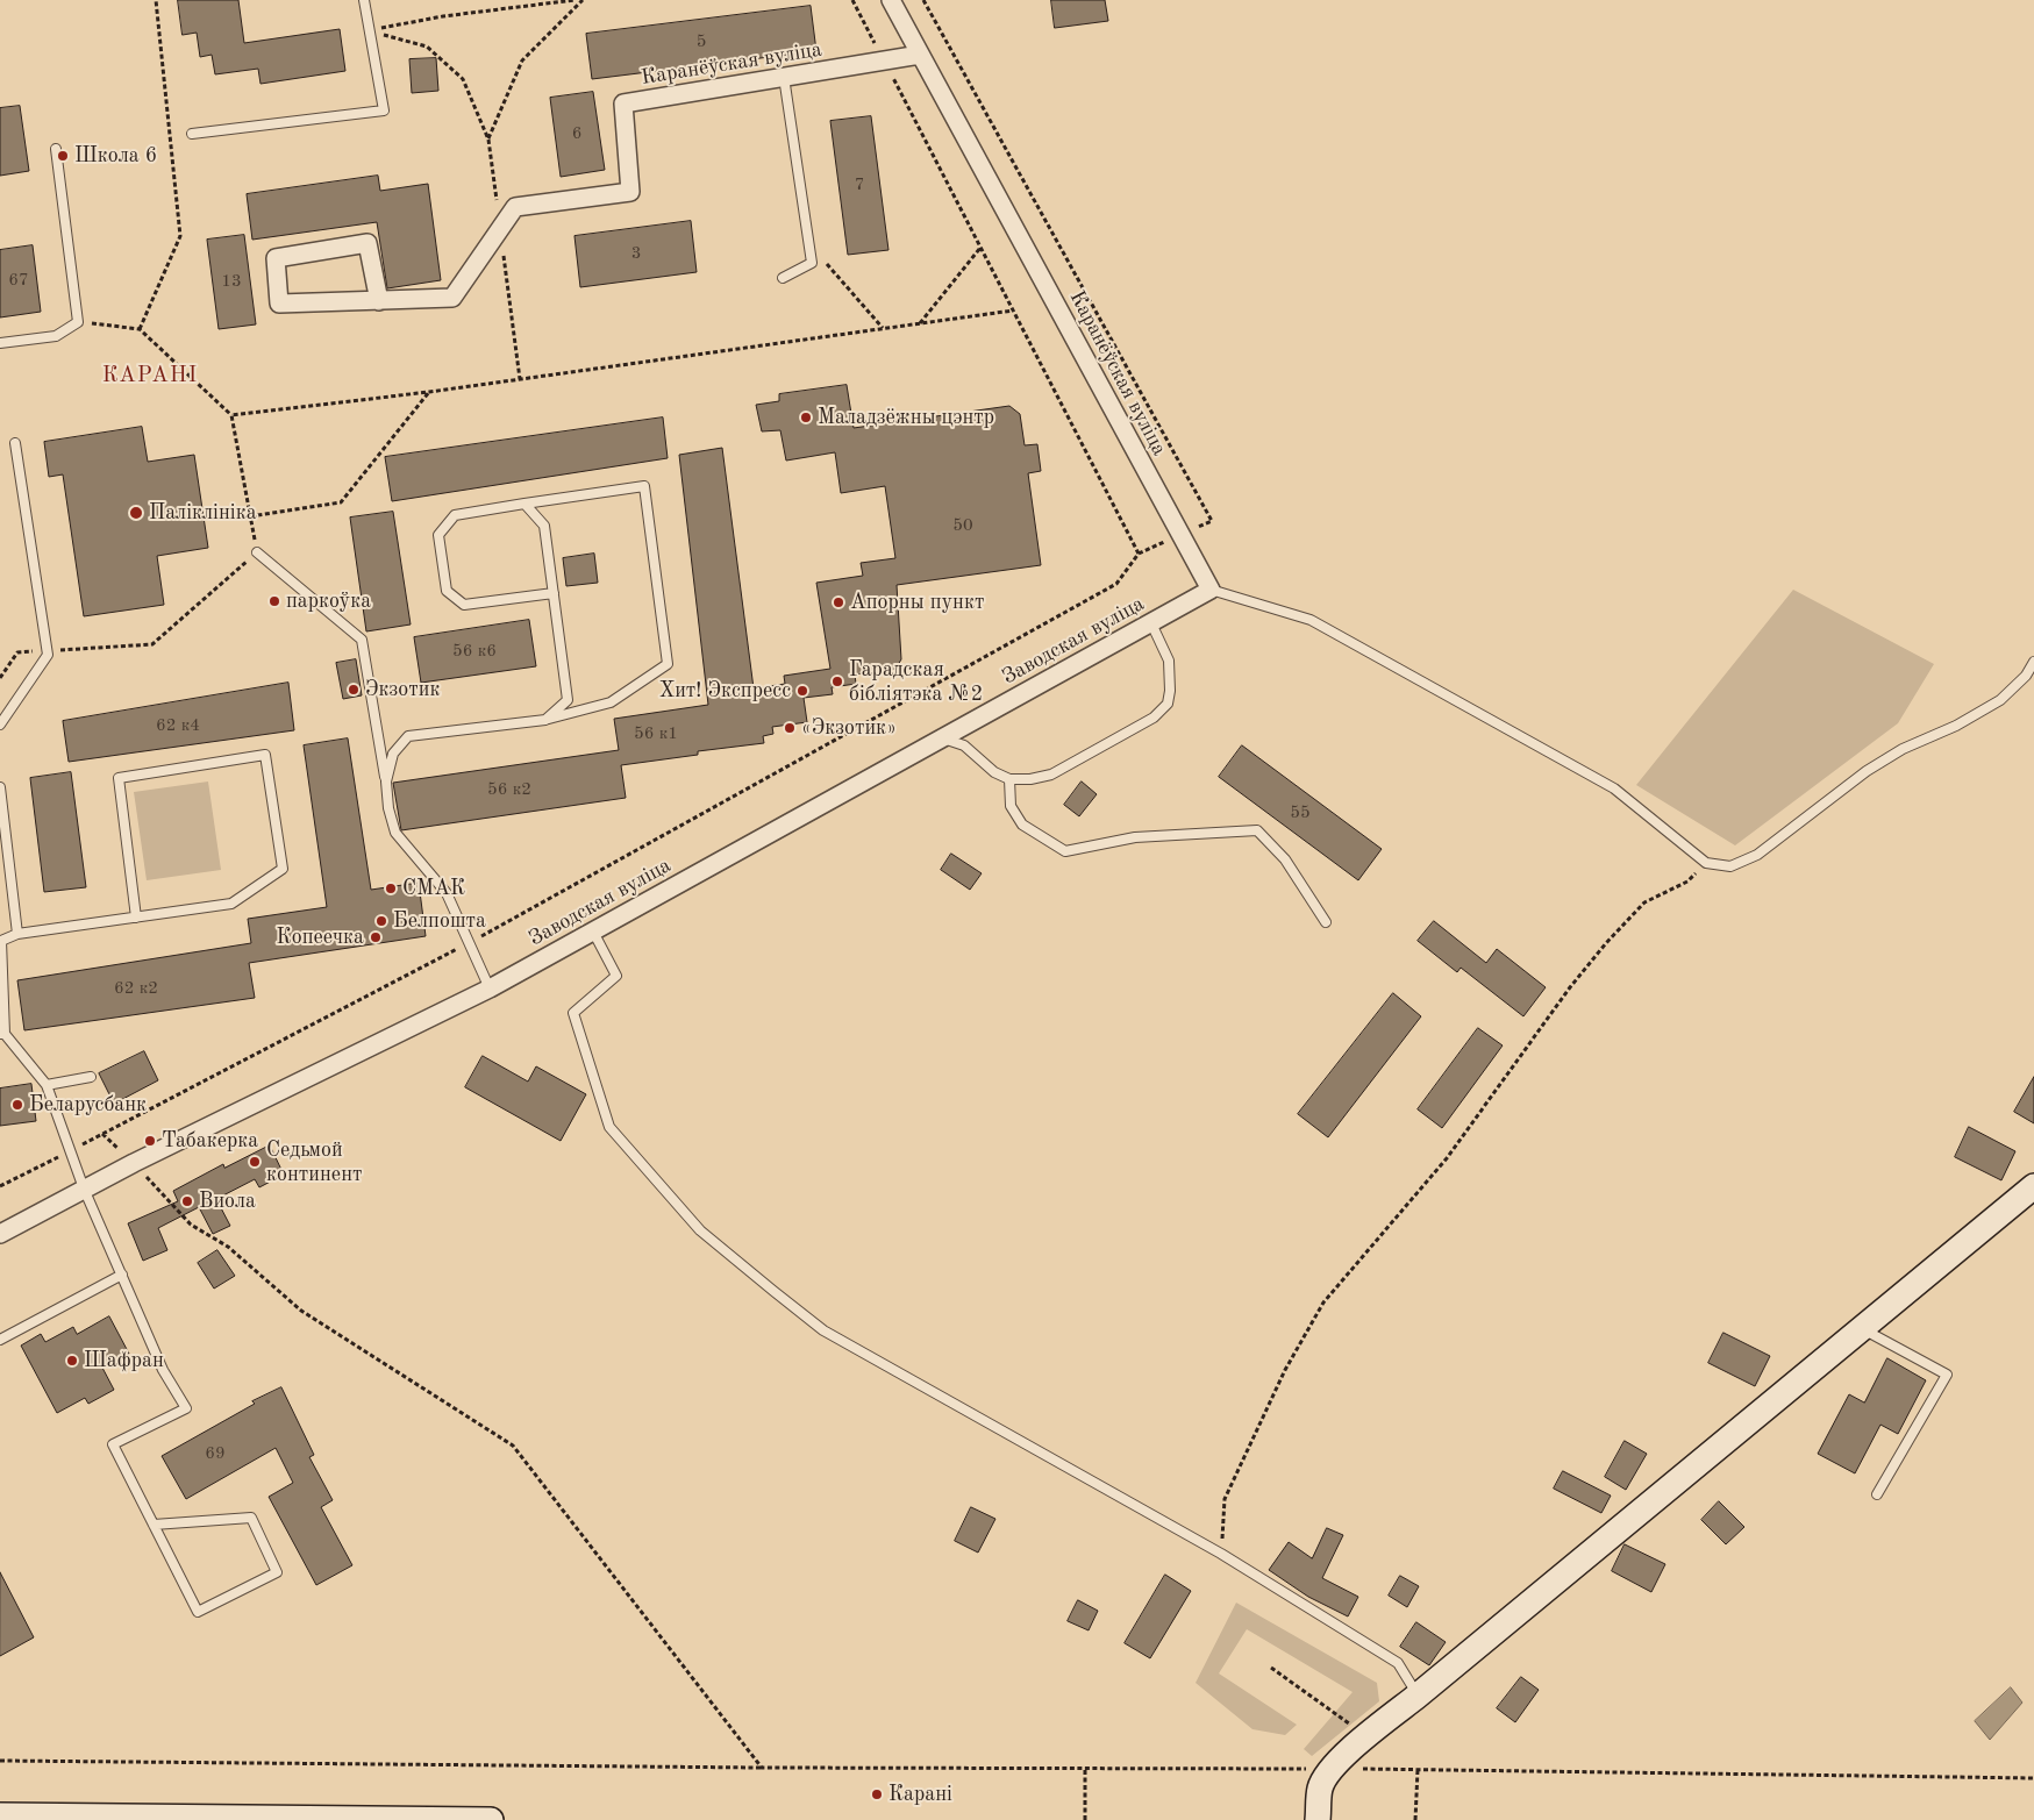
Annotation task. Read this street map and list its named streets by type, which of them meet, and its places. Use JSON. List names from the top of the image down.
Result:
{
  "streets": {
    "street": ["Каранёўская вуліца", "Заводская вуліца"]
  },
  "crossings": [
    ["Каранёўская вуліца", "Заводская вуліца"]
  ],
  "districts": ["КАРАНІ"],
  "places": [
    "Школа 6",
    "Маладзёжны цэнтр",
    "Паліклініка",
    "паркоўка",
    "Апорны пункт",
    "Гарадская бібліятэка №2",
    "Экзотик",
    "Хит! Экспресс",
    "«Экзотик»",
    "СМАК",
    "Белпошта",
    "Копеечка",
    "Беларусбанк",
    "Табакерка",
    "Седьмой континент",
    "Виола",
    "Шафран",
    "Карані"
  ],
  "house_numbers": [
    "5",
    "6",
    "7",
    "3",
    "67",
    "13",
    "50",
    "56 к6",
    "62 к4",
    "56 к1",
    "56 к2",
    "55",
    "62 к2",
    "69"
  ]
}
